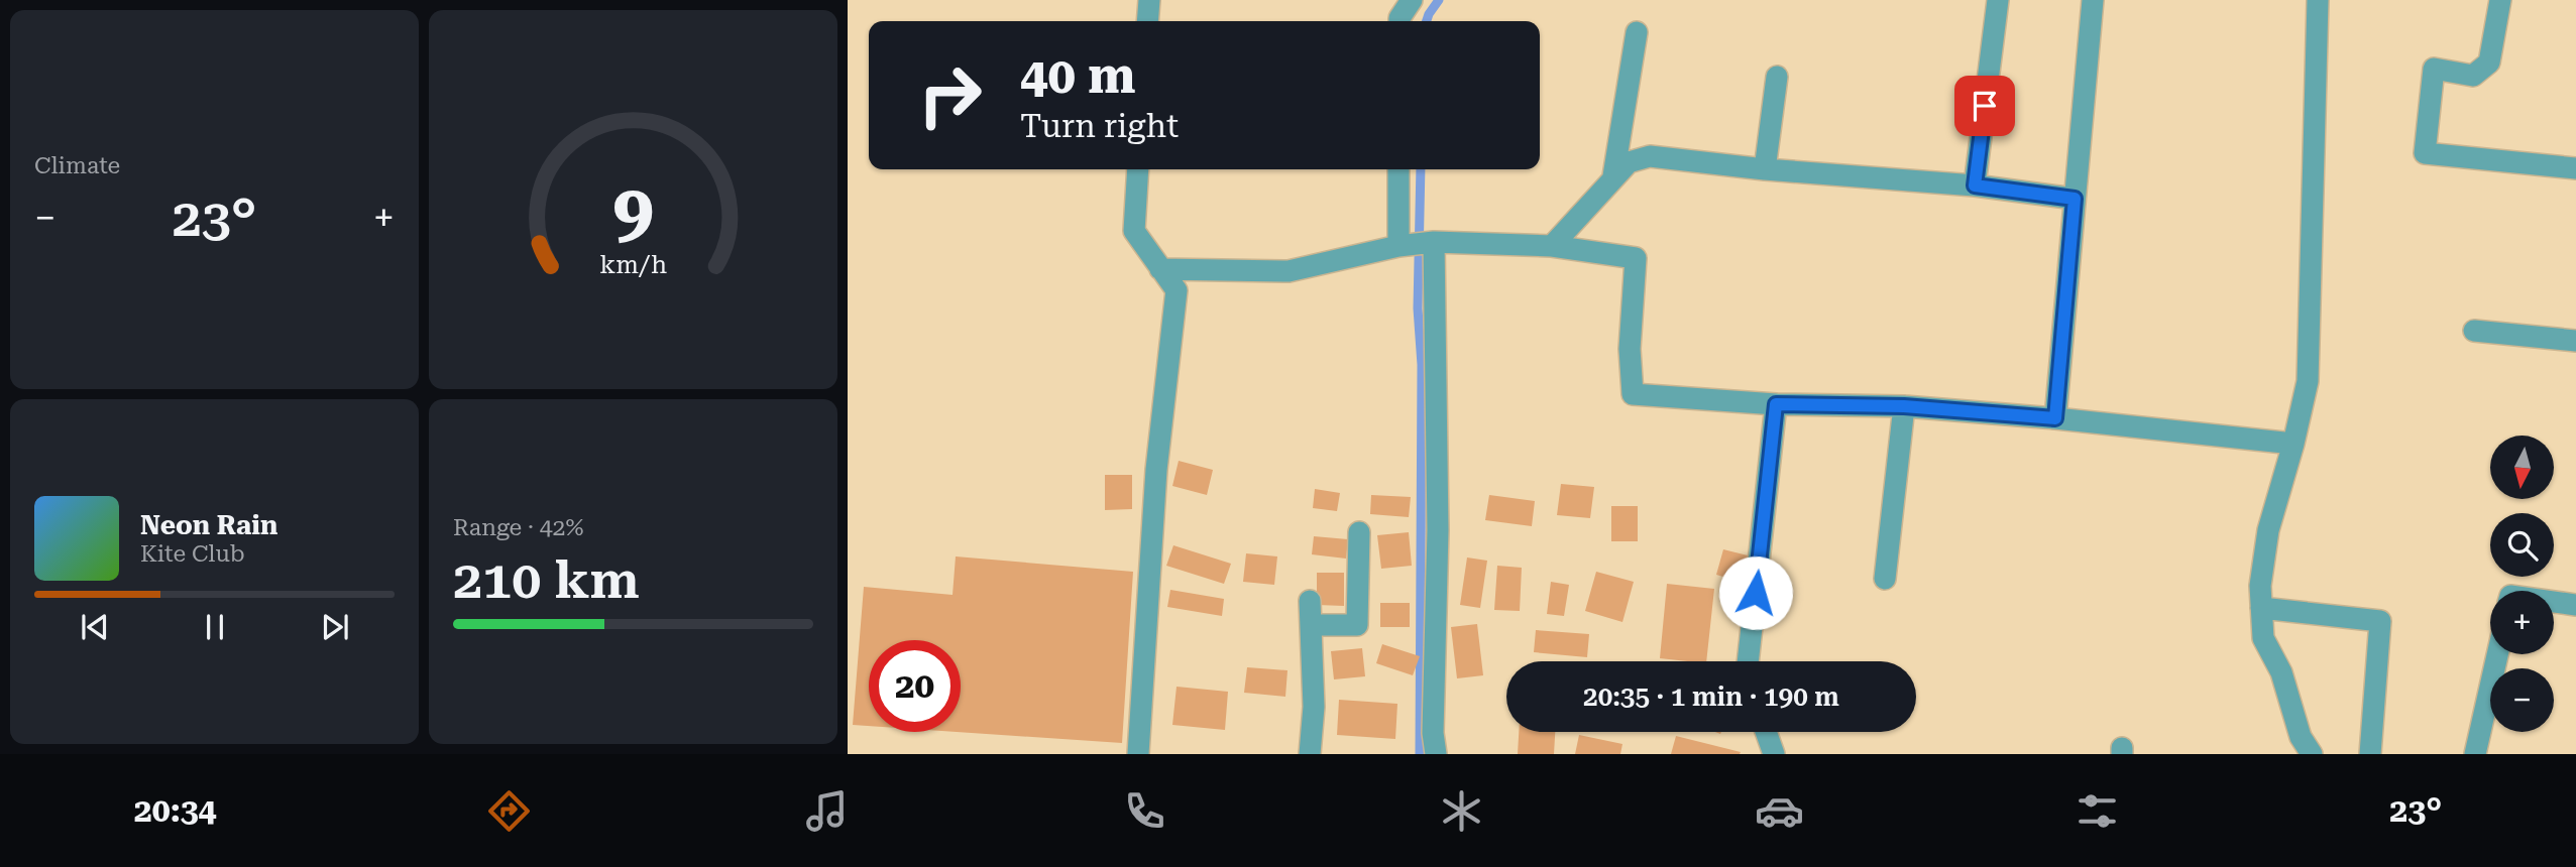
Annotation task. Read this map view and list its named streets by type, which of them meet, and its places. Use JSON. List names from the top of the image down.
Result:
{
  "north": "bottom",
  "page": {
    "tile": [
      "Climate",
      ["Range · 42%", "210 km"]
    ],
    "turn": ["40 m", "Turn right"],
    "heat": ["−", "23°", "+"],
    "map_buttons": ["+", "−"],
    "song": ["Neon Rain", "Kite Club"],
    "limit": "20",
    "trip": "20:35 · 1 min · 190 m",
    "tabs": ["20:34", "23°"],
    "gauge": ["9", "km/h"]
  }
}
